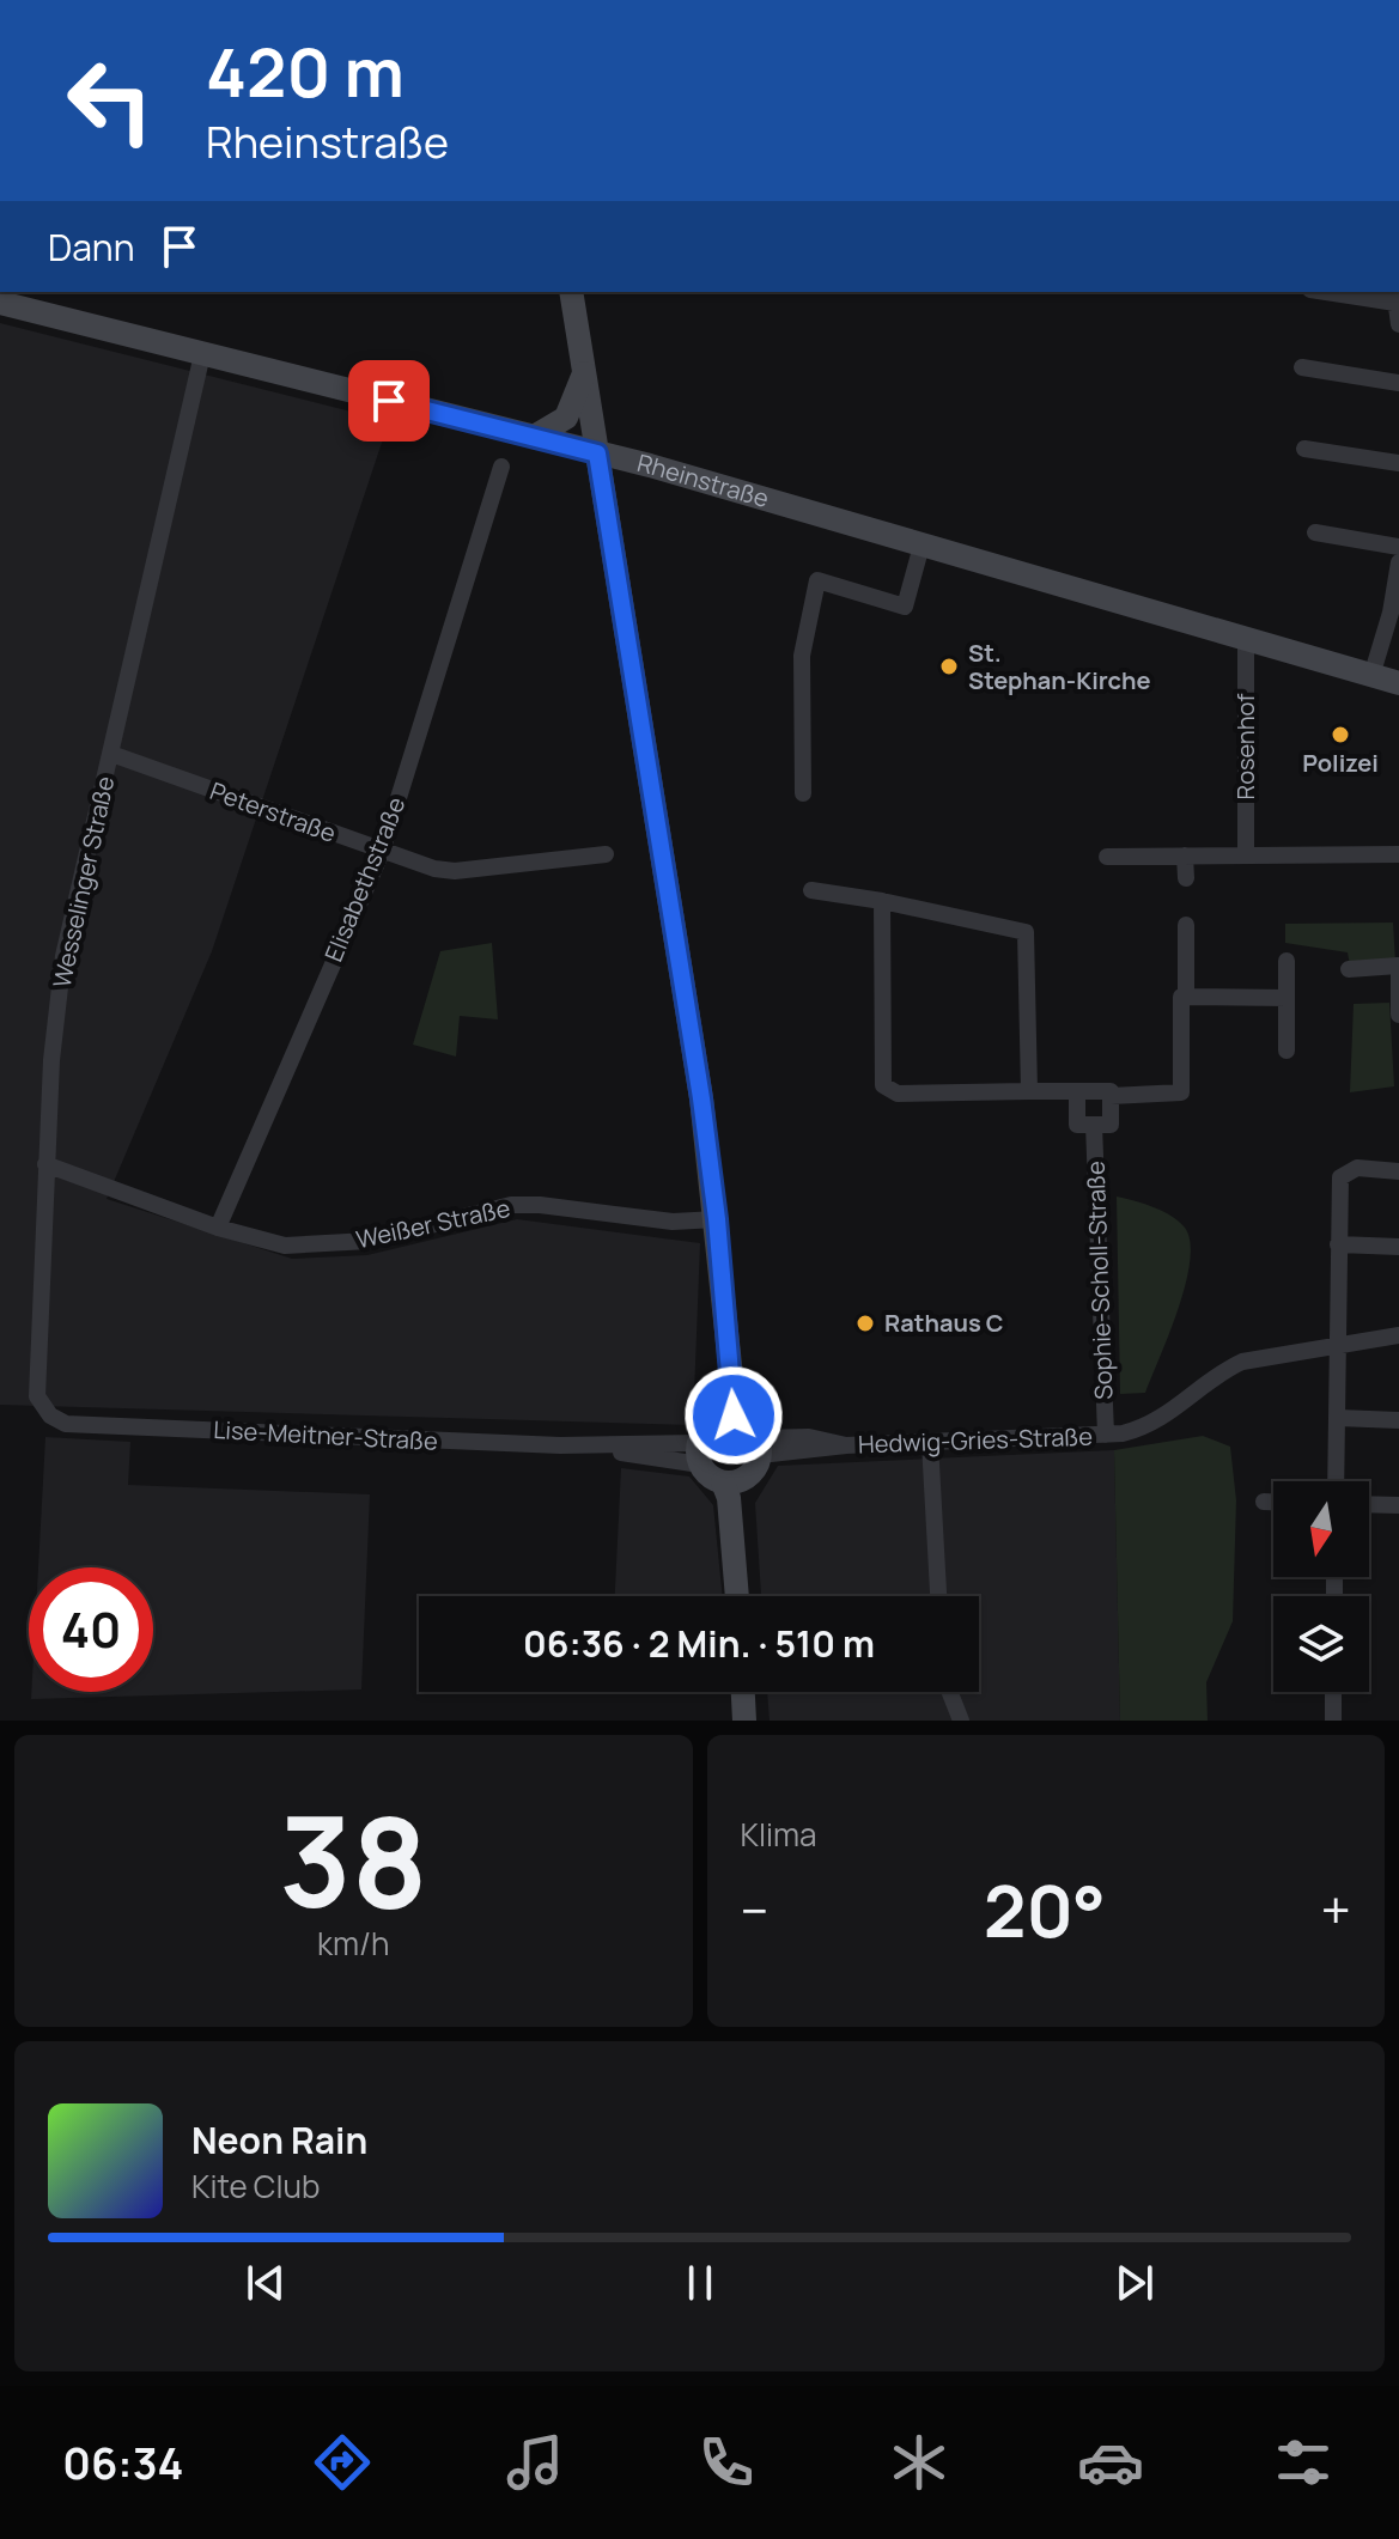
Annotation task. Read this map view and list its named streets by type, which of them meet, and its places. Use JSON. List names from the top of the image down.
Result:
{
  "streets": {
    "street": [
      "Rheinstraße",
      "Rosenhof",
      "Peterstraße",
      "Elisabethstraße",
      "Wesselinger Straße",
      "Weißer Straße",
      "Sophie-Scholl-Straße",
      "Lise-Meitner-Straße",
      "Hedwig-Gries-Straße"
    ]
  },
  "crossings": [
    ["Rheinstraße", "Rosenhof"],
    ["Rheinstraße", "Wesselinger Straße"],
    ["Peterstraße", "Elisabethstraße"],
    ["Peterstraße", "Wesselinger Straße"],
    ["Elisabethstraße", "Weißer Straße"],
    ["Wesselinger Straße", "Weißer Straße"],
    ["Wesselinger Straße", "Lise-Meitner-Straße"],
    ["Sophie-Scholl-Straße", "Hedwig-Gries-Straße"]
  ],
  "places": ["St. Stephan-Kirche", "Polizei", "Rathaus C"],
  "north": "bottom",
  "page": {
    "turn": ["420 m", "Rheinstraße"],
    "then": "Dann",
    "limit": "40",
    "trip": "06:36 · 2 Min. · 510 m",
    "tile": [
      ["38", "km/h"],
      "Klima"
    ],
    "heat": ["−", "20°", "+"],
    "song": ["Neon Rain", "Kite Club"],
    "tabs": "06:34"
  }
}
